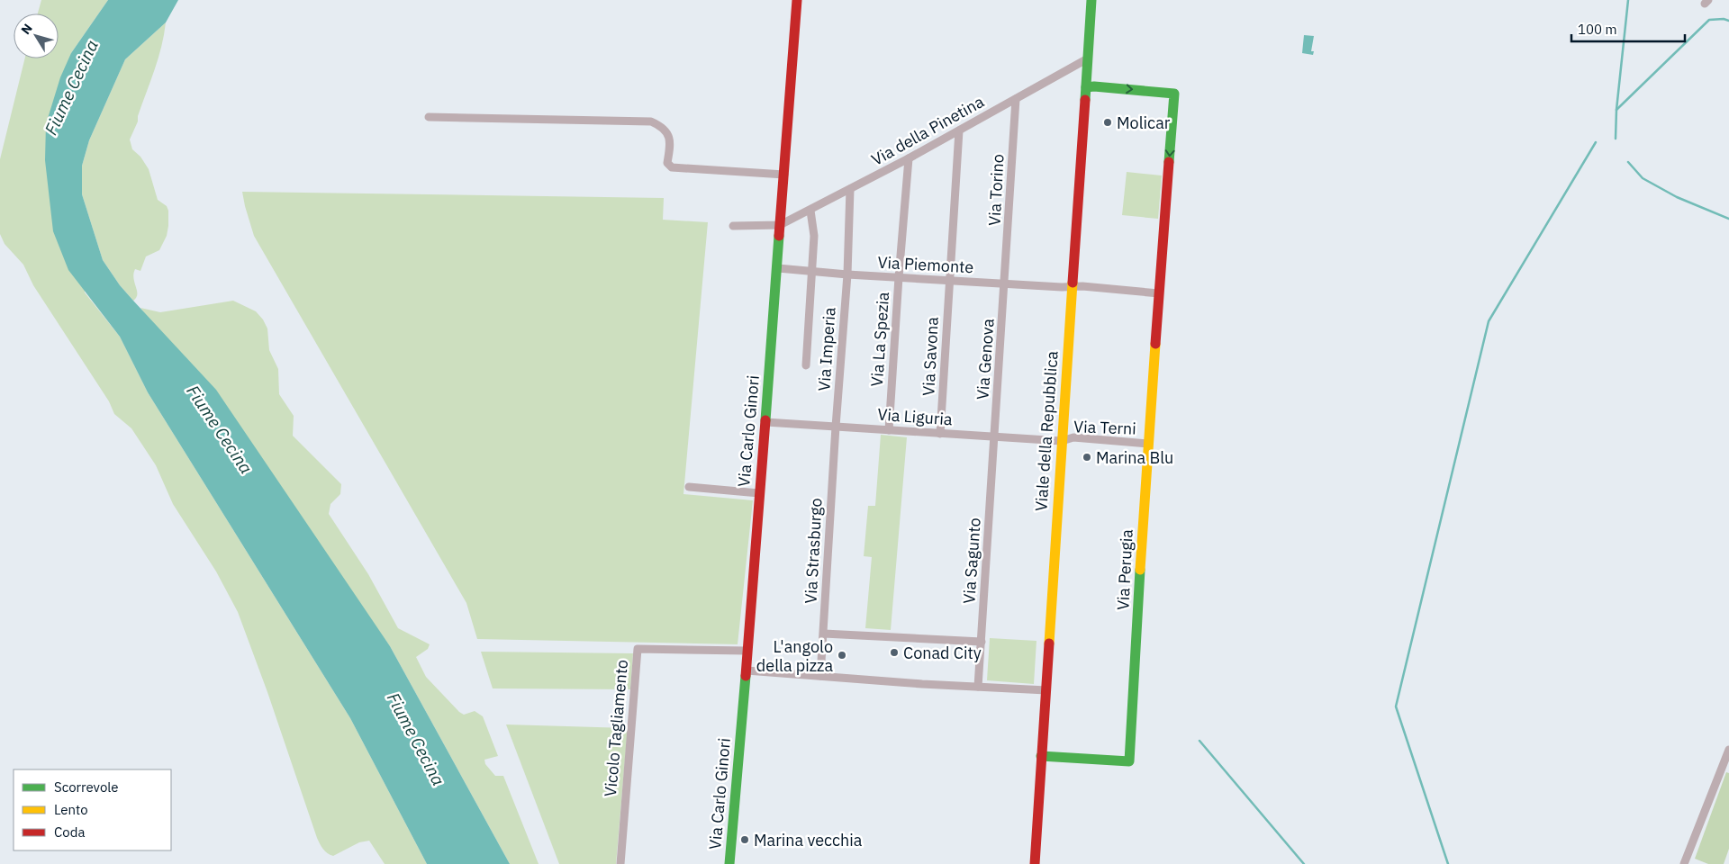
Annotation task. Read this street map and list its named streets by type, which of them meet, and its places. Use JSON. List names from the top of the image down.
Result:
{
  "streets": {
    "street": [
      "Via della Pinetina",
      "Via Torino",
      "Via Piemonte",
      "Via La Spezia",
      "Via Imperia",
      "Via Savona",
      "Via Genova",
      "Via Liguria",
      "Via Terni",
      "Via Carlo Ginori",
      "Viale della Repubblica",
      "Via Strasburgo",
      "Via Sagunto",
      "Via Perugia",
      "Vicolo Tagliamento"
    ]
  },
  "crossings": [
    ["Via della Pinetina", "Via Torino"],
    ["Via della Pinetina", "Via La Spezia"],
    ["Via della Pinetina", "Via Imperia"],
    ["Via della Pinetina", "Via Savona"],
    ["Via della Pinetina", "Via Carlo Ginori"],
    ["Via della Pinetina", "Viale della Repubblica"],
    ["Via Torino", "Via Piemonte"],
    ["Via Torino", "Via Genova"],
    ["Via Piemonte", "Via La Spezia"],
    ["Via Piemonte", "Via Imperia"],
    ["Via Piemonte", "Via Savona"],
    ["Via Piemonte", "Via Genova"],
    ["Via Piemonte", "Via Carlo Ginori"],
    ["Via Piemonte", "Viale della Repubblica"],
    ["Via Piemonte", "Via Perugia"],
    ["Via La Spezia", "Via Liguria"],
    ["Via Imperia", "Via Liguria"],
    ["Via Imperia", "Via Strasburgo"],
    ["Via Savona", "Via Liguria"],
    ["Via Genova", "Via Liguria"],
    ["Via Genova", "Via Sagunto"],
    ["Via Liguria", "Via Terni"],
    ["Via Liguria", "Via Carlo Ginori"],
    ["Via Liguria", "Viale della Repubblica"],
    ["Via Liguria", "Via Strasburgo"],
    ["Via Liguria", "Via Sagunto"],
    ["Via Terni", "Viale della Repubblica"],
    ["Via Terni", "Via Perugia"],
    ["Via Carlo Ginori", "Vicolo Tagliamento"],
    ["Viale della Repubblica", "Via Perugia"]
  ],
  "water": ["Fiume Cecina"],
  "places": [
    "Molicar",
    "Marina Blu",
    "Conad City",
    "L'angolo della pizza",
    "Marina vecchia"
  ],
  "legend": ["Scorrevole", "Lento", "Coda"],
  "scale_bar": "100 m",
  "north": "top left"
}
